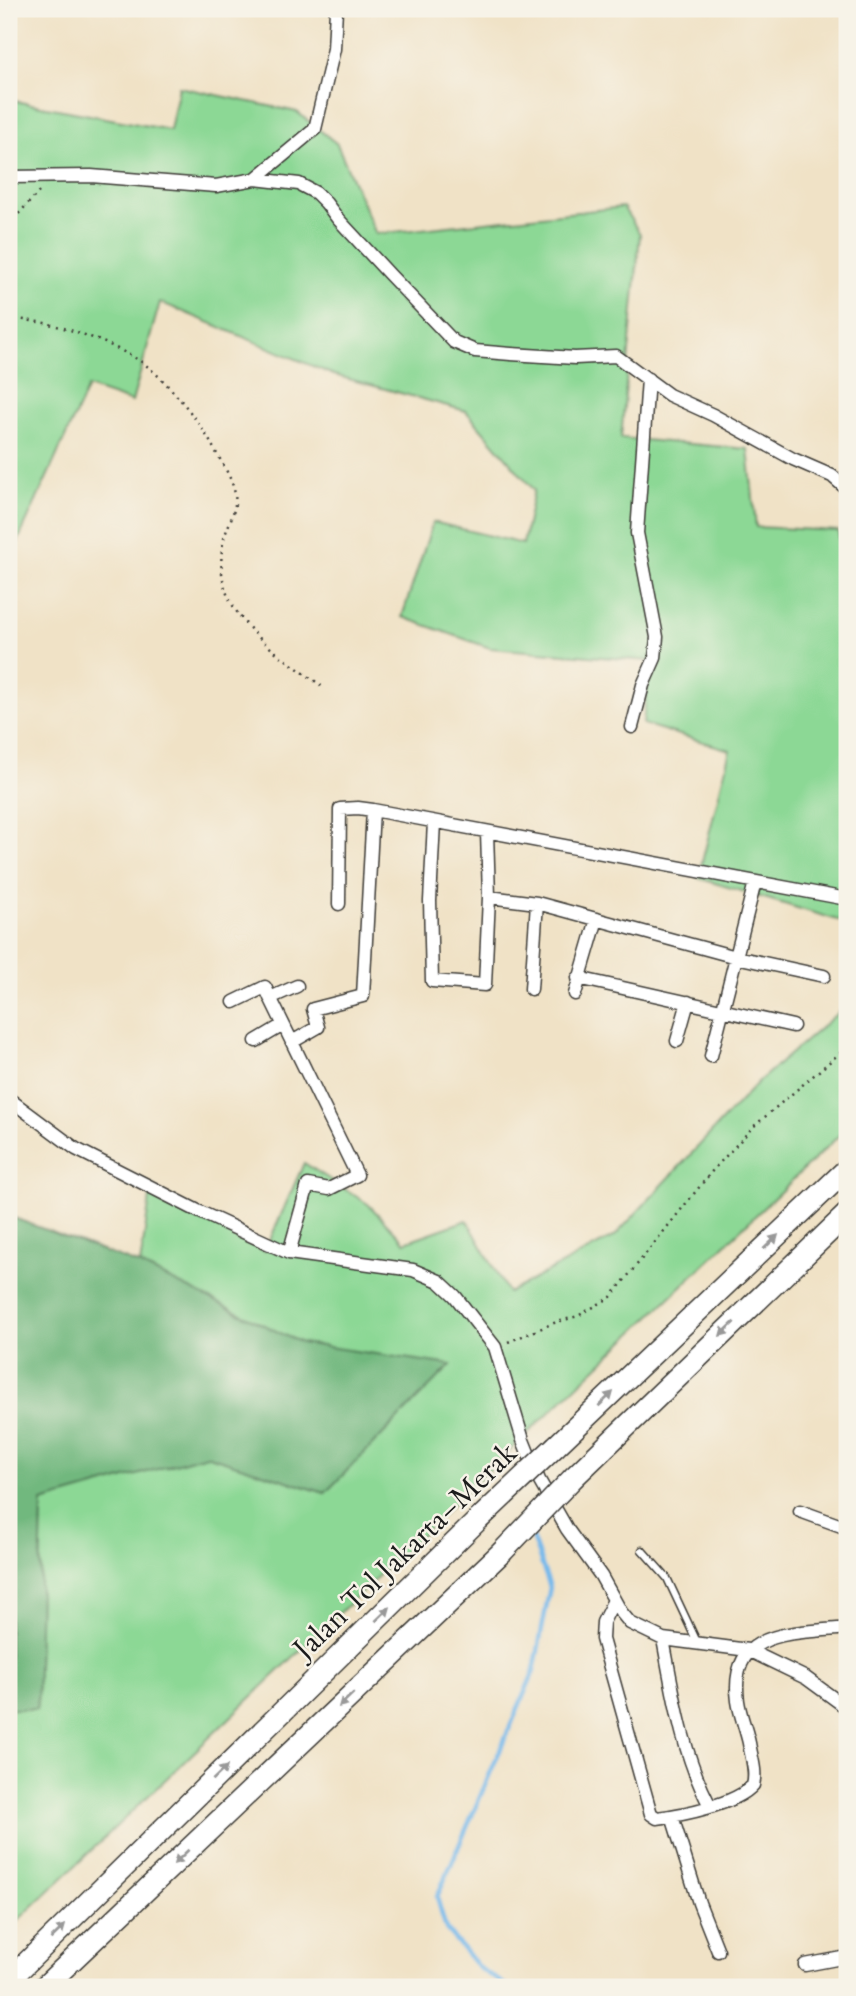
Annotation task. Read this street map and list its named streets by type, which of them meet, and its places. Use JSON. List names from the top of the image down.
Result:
{
  "streets": {
    "highway": ["Jalan Tol Jakarta–Merak"]
  }
}
